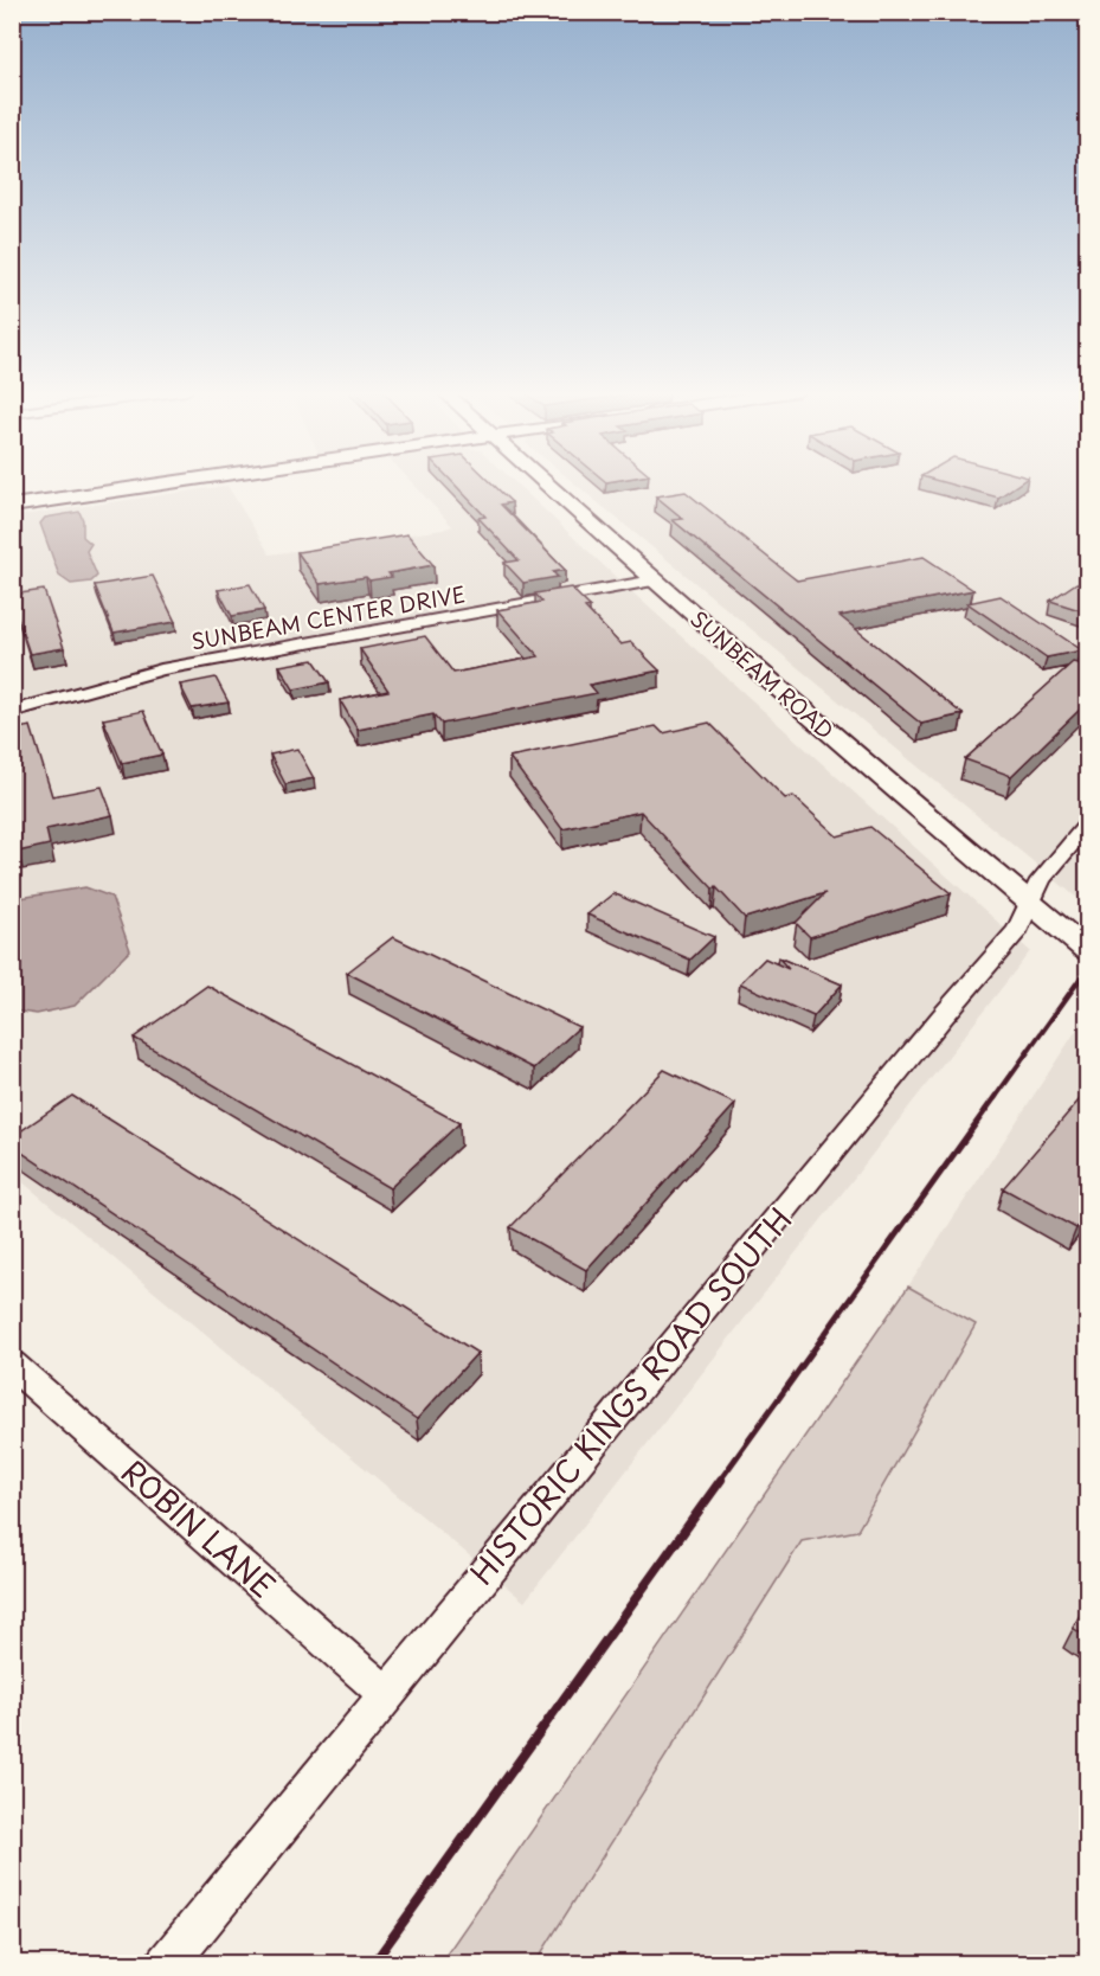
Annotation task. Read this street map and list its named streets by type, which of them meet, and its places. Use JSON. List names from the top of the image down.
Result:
{
  "streets": {
    "street": [
      "SUNBEAM CENTER DRIVE",
      "SUNBEAM ROAD",
      "HISTORIC KINGS ROAD SOUTH",
      "ROBIN LANE"
    ]
  },
  "crossings": [
    ["SUNBEAM CENTER DRIVE", "SUNBEAM ROAD"],
    ["SUNBEAM ROAD", "HISTORIC KINGS ROAD SOUTH"],
    ["HISTORIC KINGS ROAD SOUTH", "ROBIN LANE"]
  ]
}
